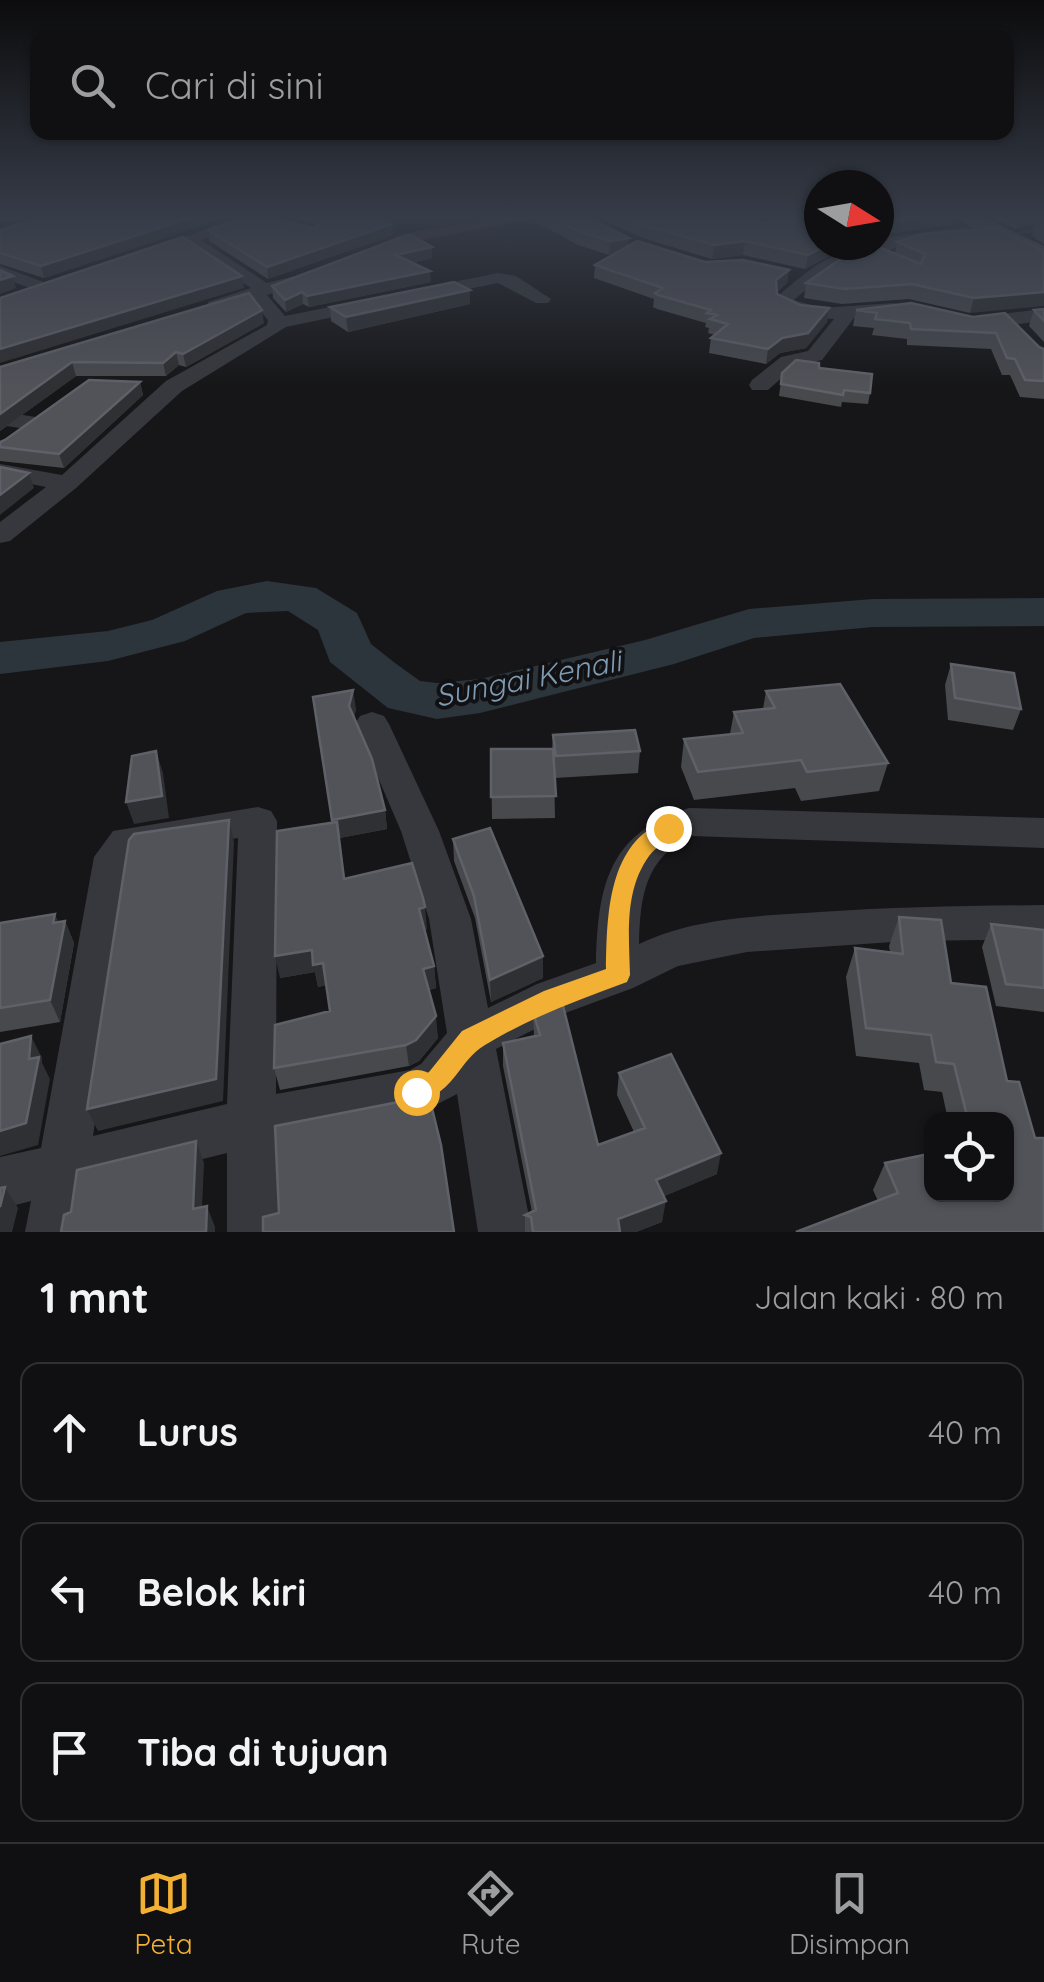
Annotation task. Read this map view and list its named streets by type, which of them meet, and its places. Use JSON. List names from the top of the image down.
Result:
{
  "water": ["Sungai Kenali"],
  "north": "right",
  "page": {
    "search": "Cari di sini",
    "heading": ["1 mnt", "Jalan kaki · 80 m"],
    "list": [
      ["Lurus", "40 m"],
      ["Belok kiri", "40 m"],
      "Tiba di tujuan"
    ],
    "nav": ["Peta", "Rute", "Disimpan"]
  }
}
